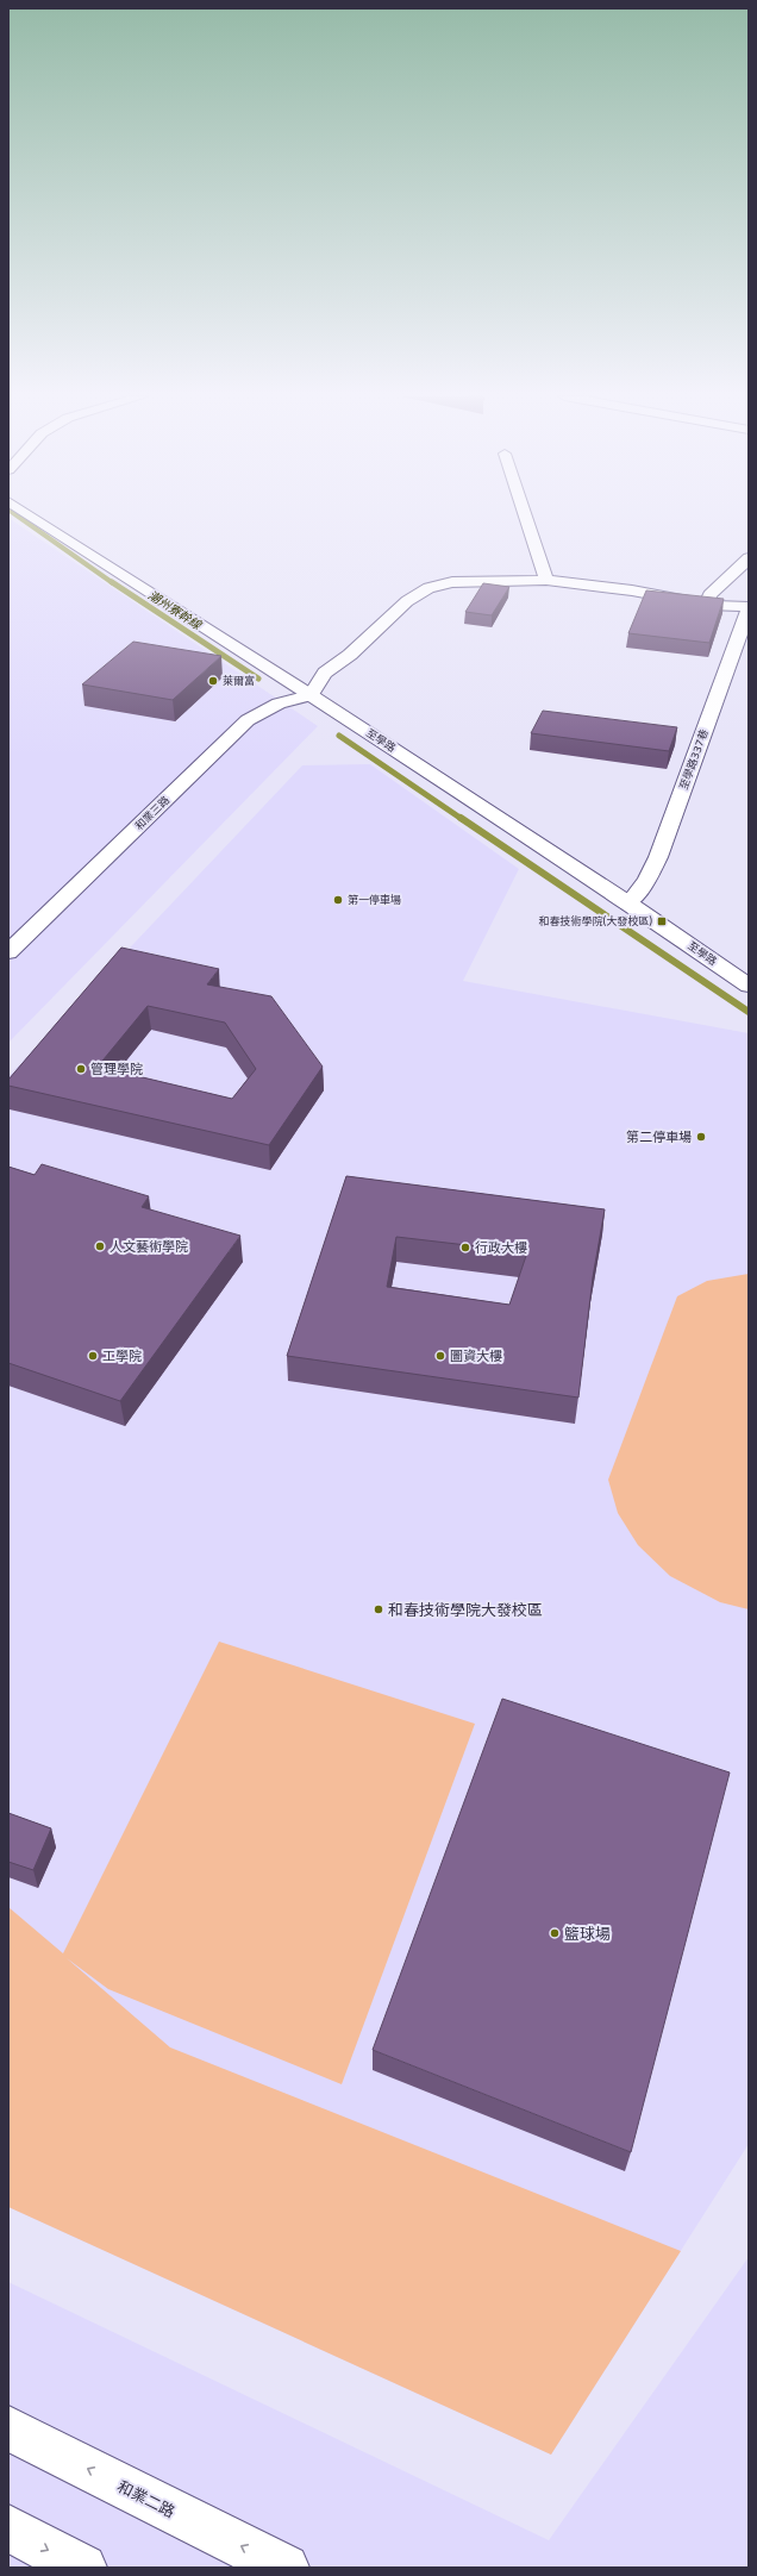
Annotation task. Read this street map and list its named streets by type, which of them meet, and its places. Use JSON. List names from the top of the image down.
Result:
{
  "streets": {
    "street": [
      "至學路",
      "至學路337巷",
      "和業三路",
      "和業二路"
    ]
  },
  "crossings": [
    ["至學路", "至學路337巷"],
    ["至學路", "和業三路"]
  ],
  "one_way": ["和業二路"],
  "water": ["潮州寮幹線"],
  "places": {
    "other": [
      "萊爾富",
      "第一停車場",
      "管理學院",
      "第二停車場",
      "人文藝術學院",
      "行政大樓",
      "工學院",
      "圖資大樓",
      "和春技術學院大發校區",
      "籃球場"
    ],
    "transit": ["和春技術學院(大發校區)"]
  }
}
